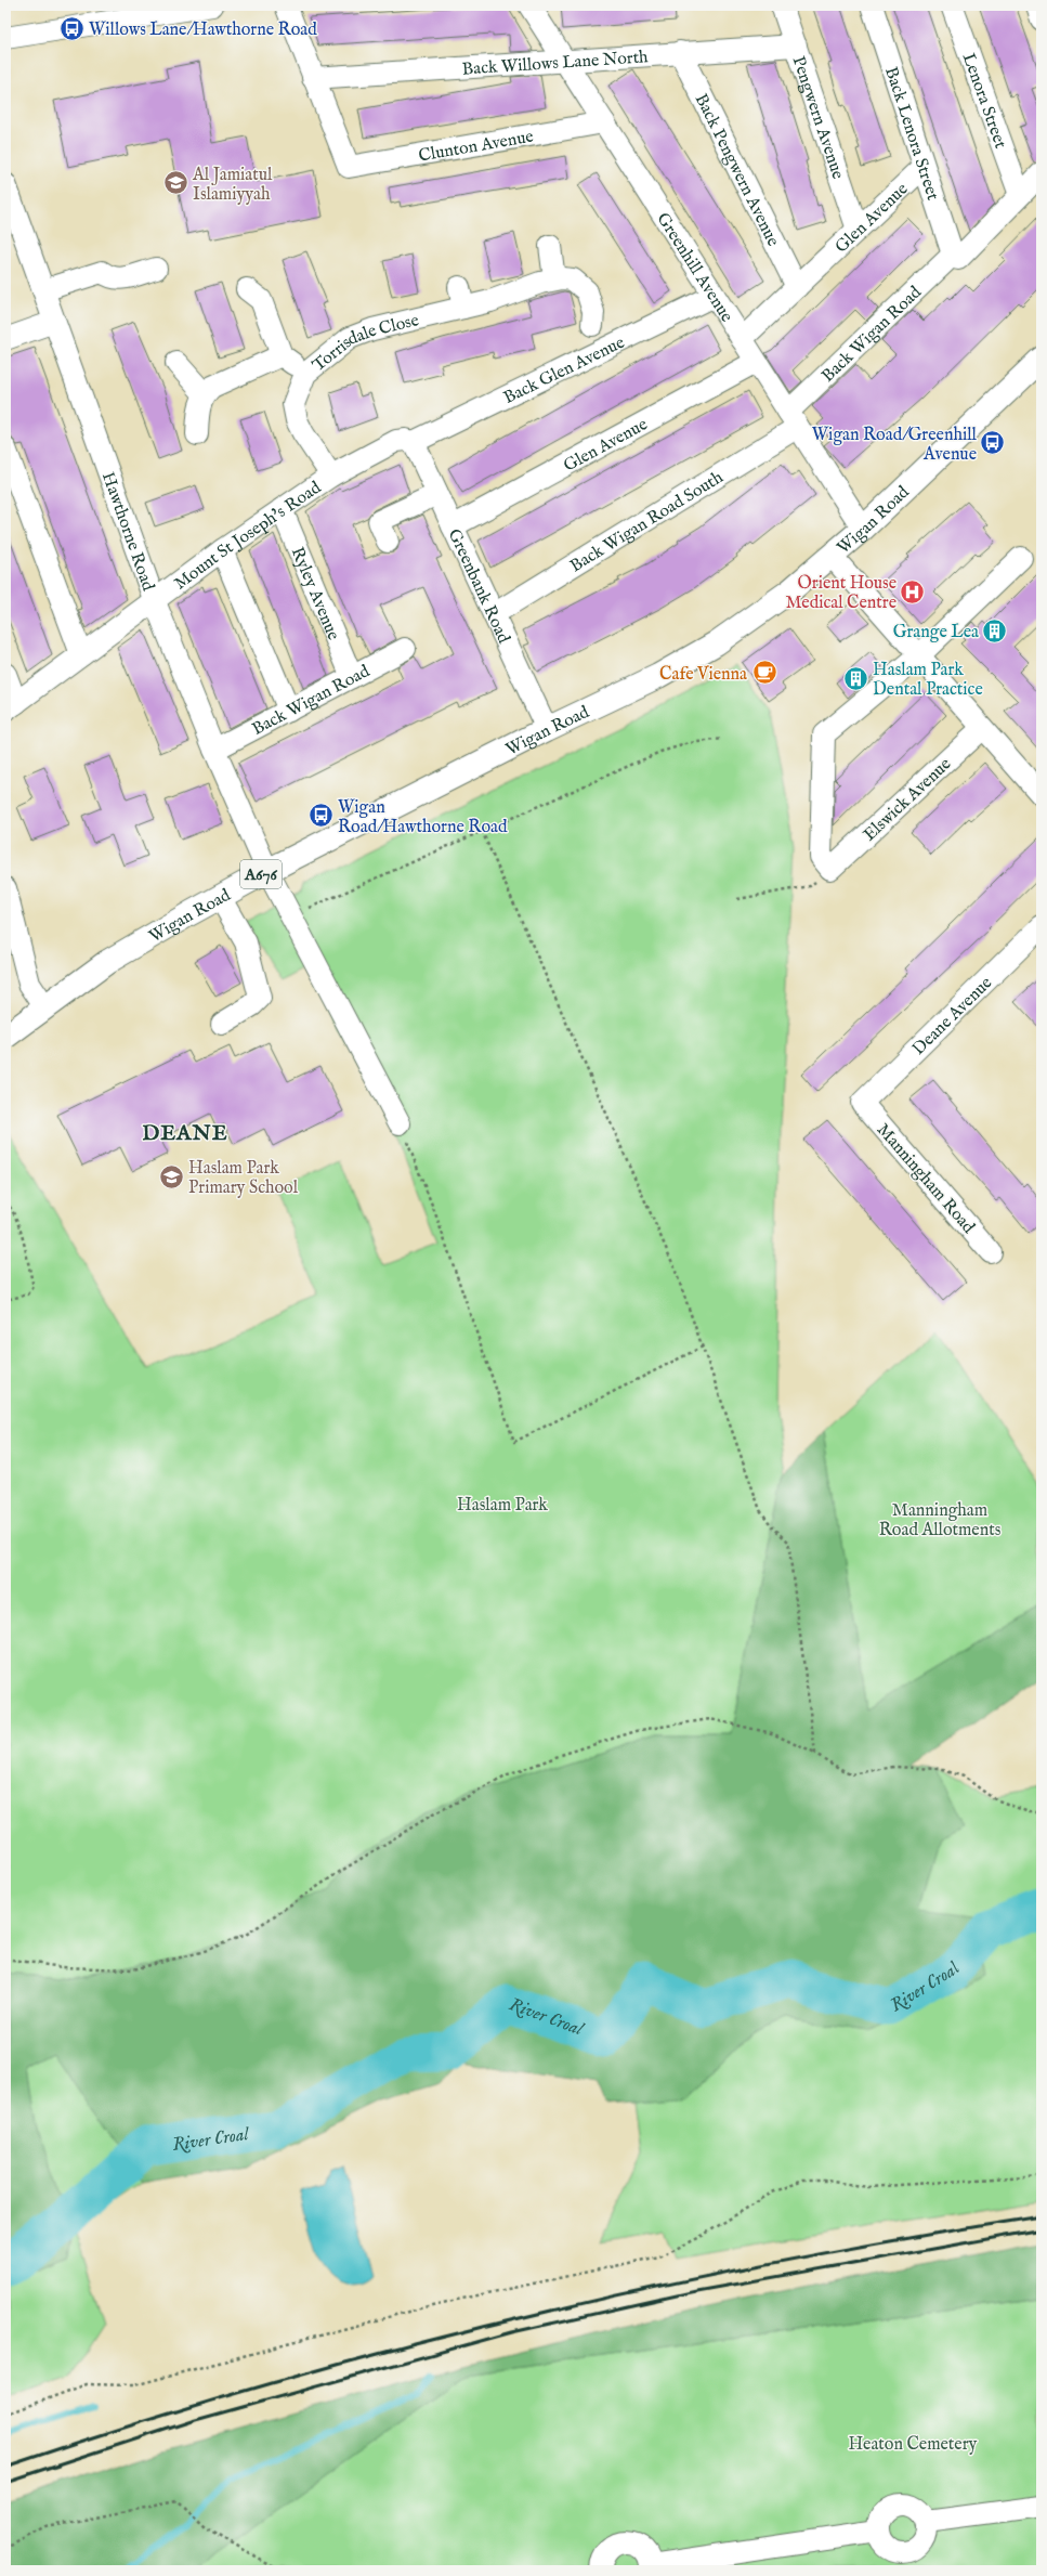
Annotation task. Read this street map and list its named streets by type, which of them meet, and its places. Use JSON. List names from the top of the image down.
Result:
{
  "streets": {
    "main road": ["Wigan Road", "A676"],
    "street": [
      "Back Willows Lane North",
      "Lenora Street",
      "Pengwern Avenue",
      "Back Lenora Street",
      "Clunton Avenue",
      "Back Pengwern Avenue",
      "Glen Avenue",
      "Greenhill Avenue",
      "Back Wigan Road",
      "Torrisdale Close",
      "Back Glen Avenue",
      "Back Wigan Road South",
      "Hawthorne Road",
      "Mount St Joseph's Road",
      "Greenbank Road",
      "Ryley Avenue",
      "Elswick Avenue",
      "Deane Avenue",
      "Manningham Road"
    ]
  },
  "crossings": [
    ["Back Willows Lane North", "Pengwern Avenue"],
    ["Back Willows Lane North", "Clunton Avenue"],
    ["Back Willows Lane North", "Back Pengwern Avenue"],
    ["Back Willows Lane North", "Greenhill Avenue"],
    ["Lenora Street", "Back Wigan Road"],
    ["Pengwern Avenue", "Glen Avenue"],
    ["Back Lenora Street", "Glen Avenue"],
    ["Back Lenora Street", "Back Wigan Road"],
    ["Clunton Avenue", "Greenhill Avenue"],
    ["Back Pengwern Avenue", "Glen Avenue"],
    ["Glen Avenue", "Greenhill Avenue"],
    ["Glen Avenue", "Greenbank Road"],
    ["Greenhill Avenue", "Back Wigan Road"],
    ["Greenhill Avenue", "Back Glen Avenue"],
    ["Greenhill Avenue", "Wigan Road"],
    ["Greenhill Avenue", "Back Wigan Road South"],
    ["Back Wigan Road", "Back Wigan Road South"],
    ["Back Wigan Road", "Hawthorne Road"],
    ["Back Wigan Road", "Ryley Avenue"],
    ["Torrisdale Close", "Mount St Joseph's Road"],
    ["Back Glen Avenue", "Mount St Joseph's Road"],
    ["Back Glen Avenue", "Greenbank Road"],
    ["Wigan Road", "Hawthorne Road"],
    ["Wigan Road", "Greenbank Road"],
    ["Back Wigan Road South", "Greenbank Road"],
    ["Hawthorne Road", "Mount St Joseph's Road"],
    ["Mount St Joseph's Road", "Greenbank Road"],
    ["Mount St Joseph's Road", "Ryley Avenue"],
    ["Deane Avenue", "Manningham Road"]
  ],
  "districts": ["DEANE"],
  "water": ["River Croal"],
  "parks": ["Haslam Park", "Manningham Road Allotments", "Heaton Cemetery"],
  "places": {
    "bus stop": ["Willows Lane/Hawthorne Road", "Wigan Road/Greenhill Avenue", "Wigan Road/Hawthorne Road"],
    "school or university": ["Al Jamiatul Islamiyyah", "Haslam Park Primary School"],
    "hospital": ["Orient House Medical Centre"],
    "building": ["Grange Lea", "Haslam Park Dental Practice"],
    "cafe": ["Cafe Vienna"]
  }
}
